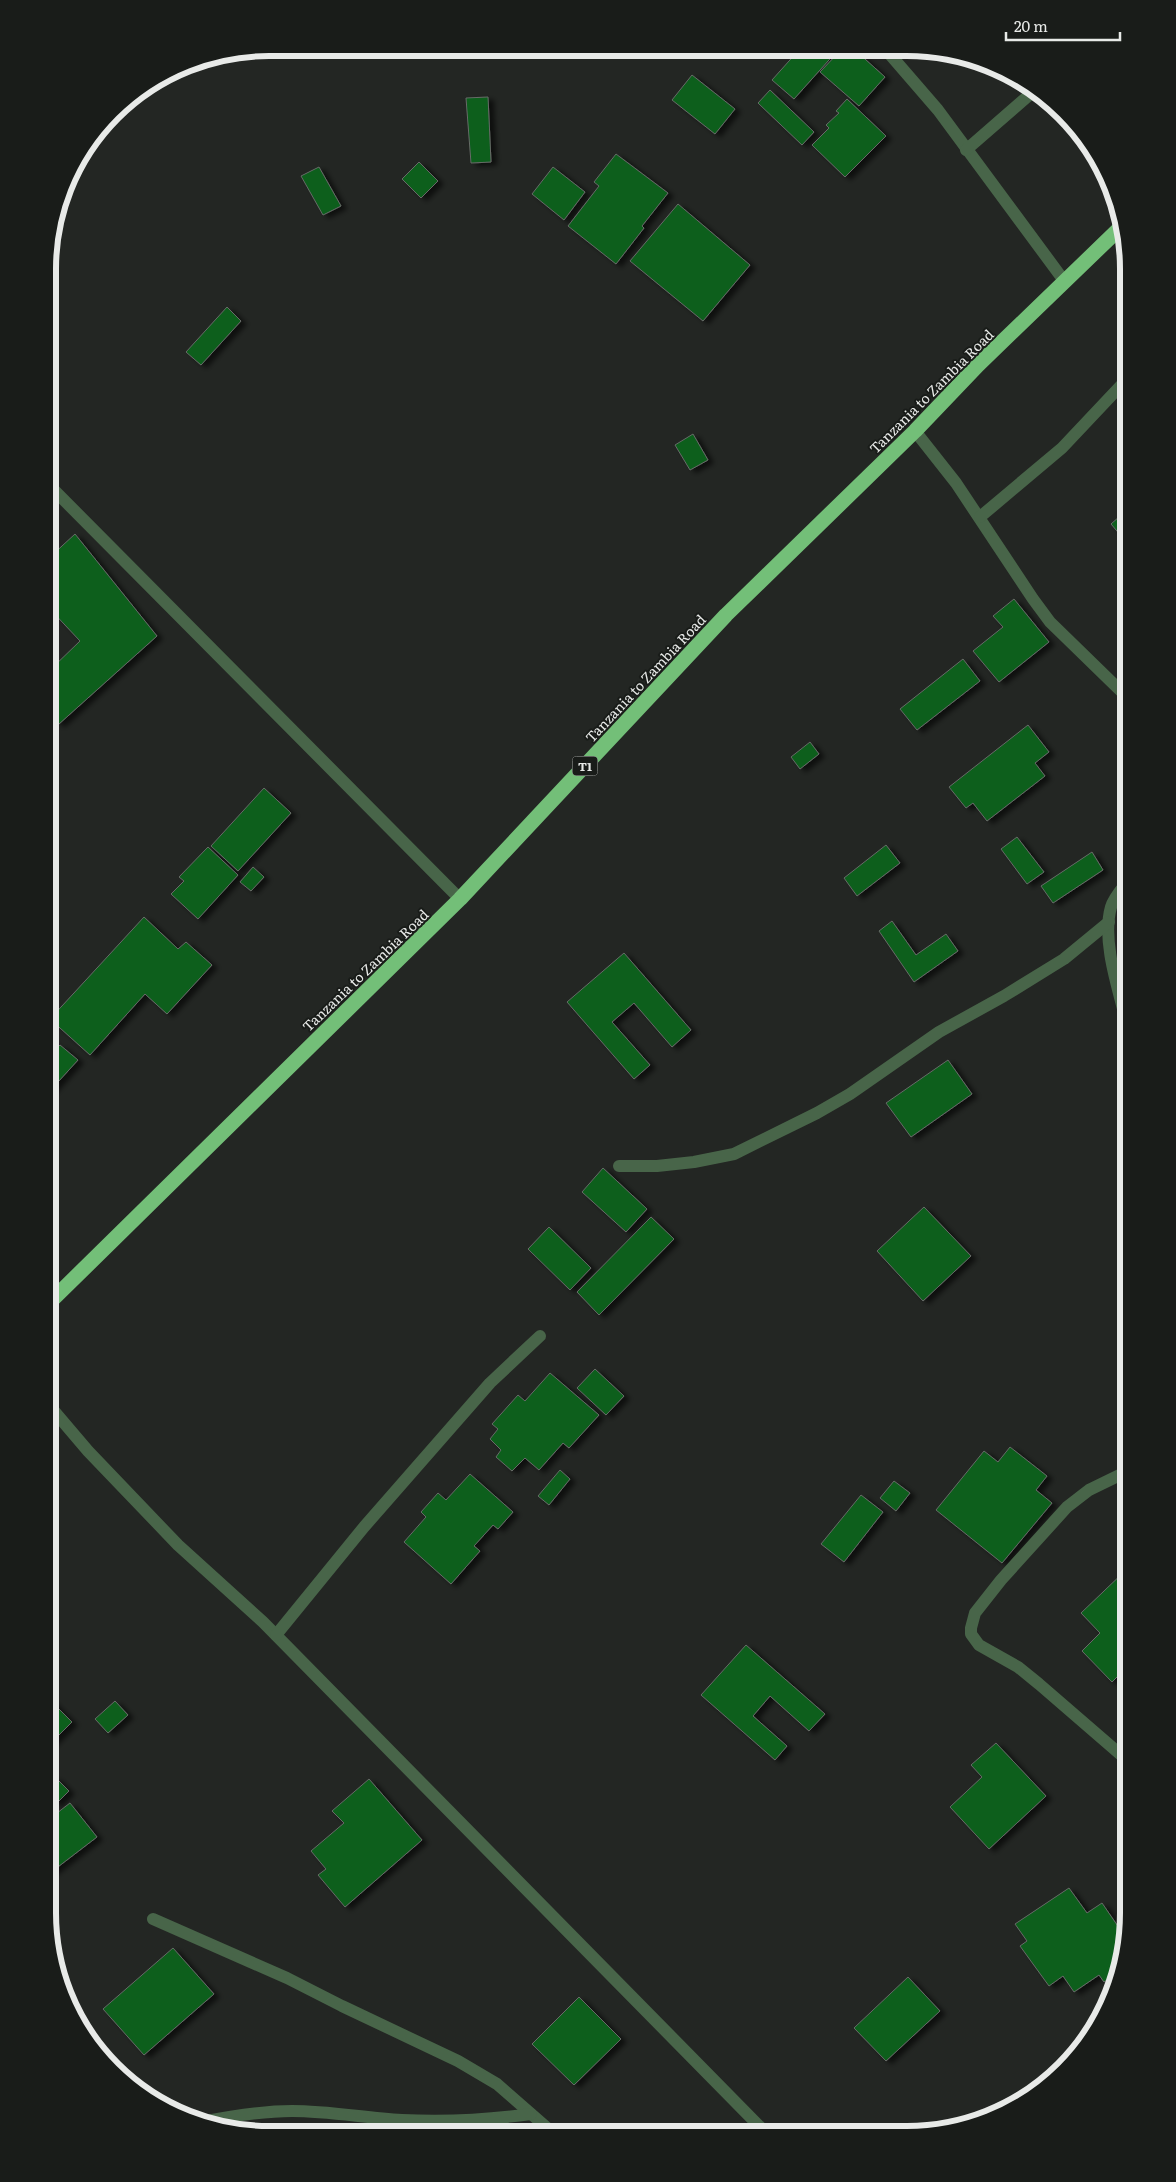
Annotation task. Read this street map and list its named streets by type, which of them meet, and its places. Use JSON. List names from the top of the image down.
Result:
{
  "streets": {
    "highway": ["Tanzania to Zambia Road", "T1"]
  },
  "scale_bar": "20 m"
}
